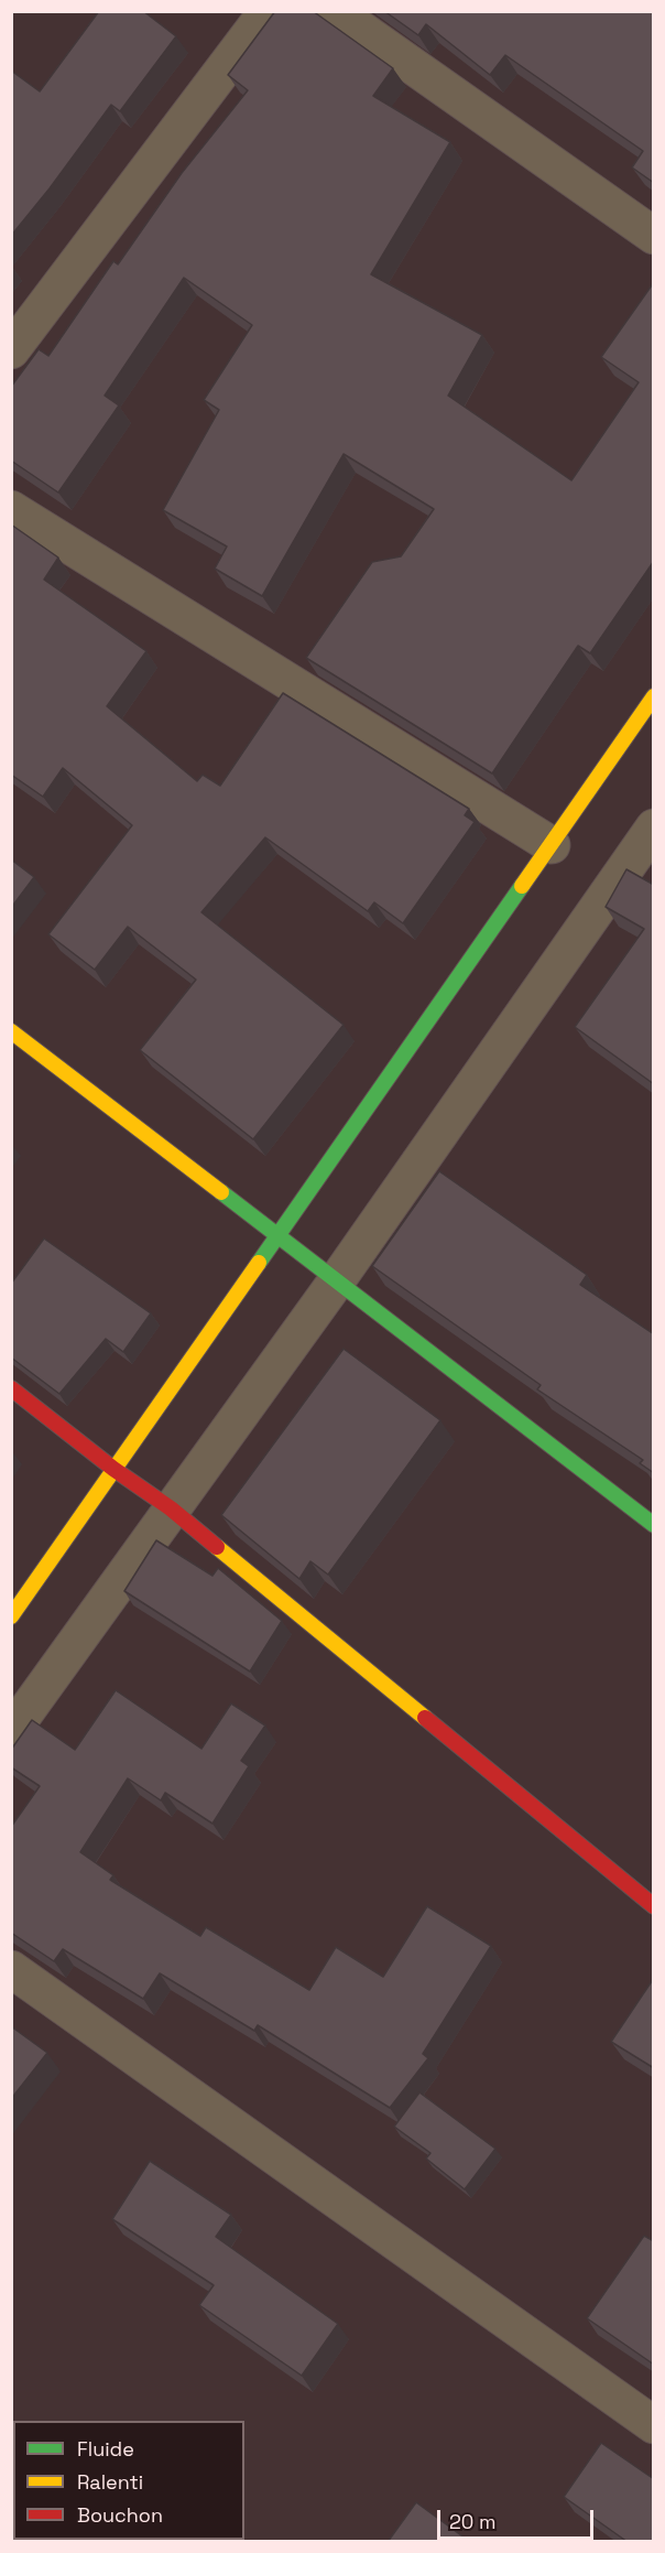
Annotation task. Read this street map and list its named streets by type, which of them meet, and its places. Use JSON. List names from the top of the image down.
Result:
{
  "legend": ["Fluide", "Ralenti", "Bouchon"],
  "scale_bar": "20 m"
}
